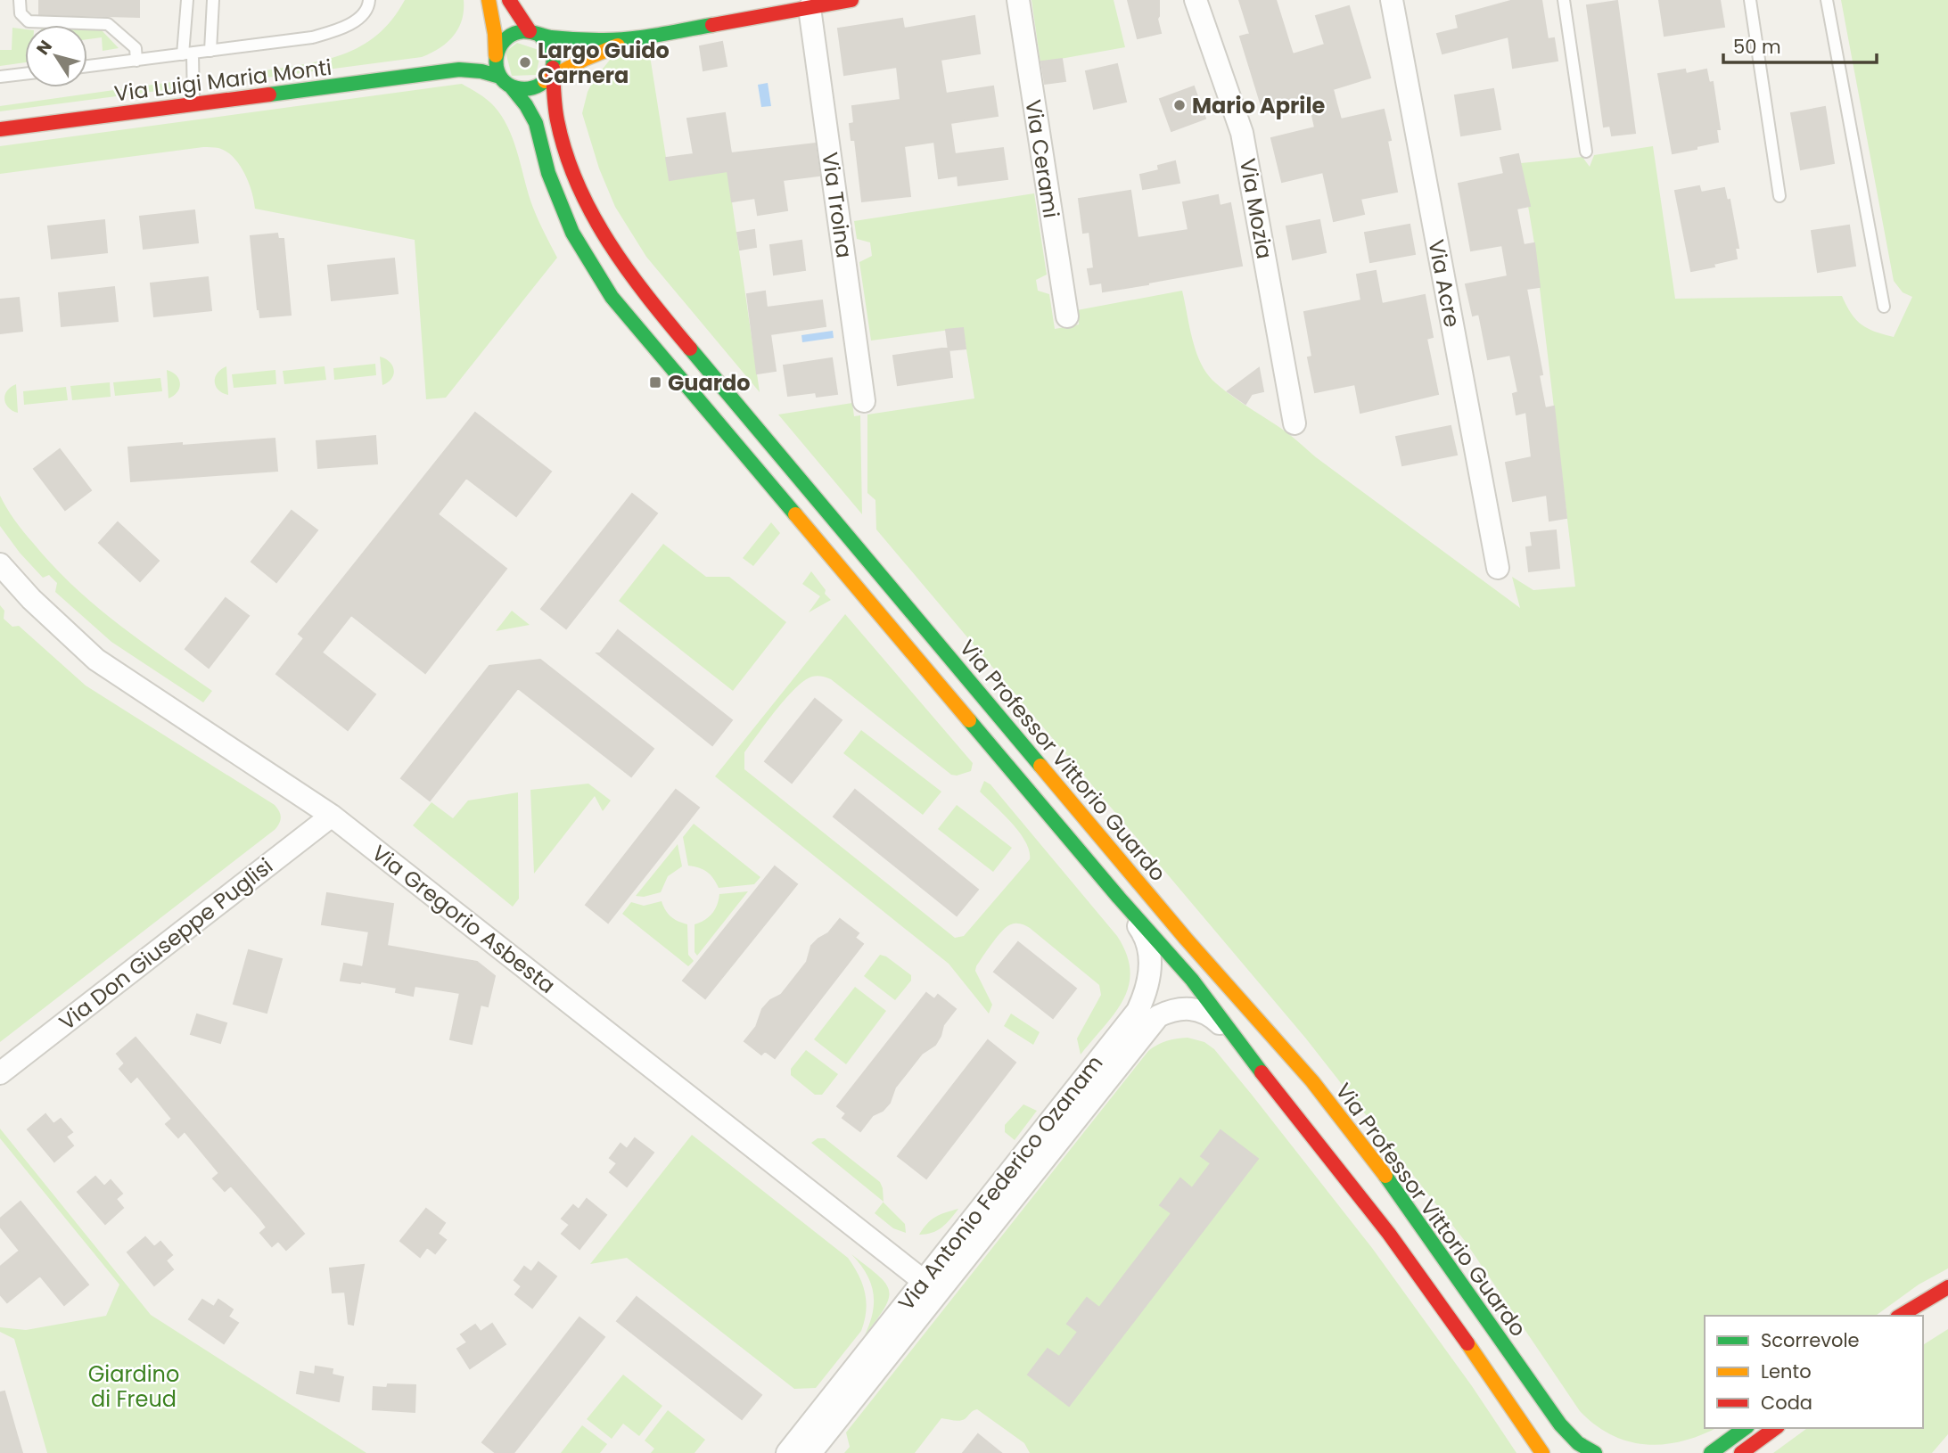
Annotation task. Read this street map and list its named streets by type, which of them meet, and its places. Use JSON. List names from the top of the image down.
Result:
{
  "streets": {
    "street": [
      "Via Luigi Maria Monti",
      "Via Cerami",
      "Via Troina",
      "Via Mozia",
      "Via Acre",
      "Via Professor Vittorio Guardo",
      "Via Gregorio Asbesta",
      "Via Don Giuseppe Puglisi",
      "Via Antonio Federico Ozanam"
    ]
  },
  "crossings": [
    ["Via Professor Vittorio Guardo", "Via Antonio Federico Ozanam"],
    ["Via Gregorio Asbesta", "Via Don Giuseppe Puglisi"],
    ["Via Gregorio Asbesta", "Via Antonio Federico Ozanam"]
  ],
  "parks": ["Giardino di Freud"],
  "places": {
    "other": ["Largo Guido Carnera", "Mario Aprile"],
    "transit": ["Guardo"]
  },
  "legend": ["Scorrevole", "Lento", "Coda"],
  "scale_bar": "50 m",
  "north": "top left"
}
